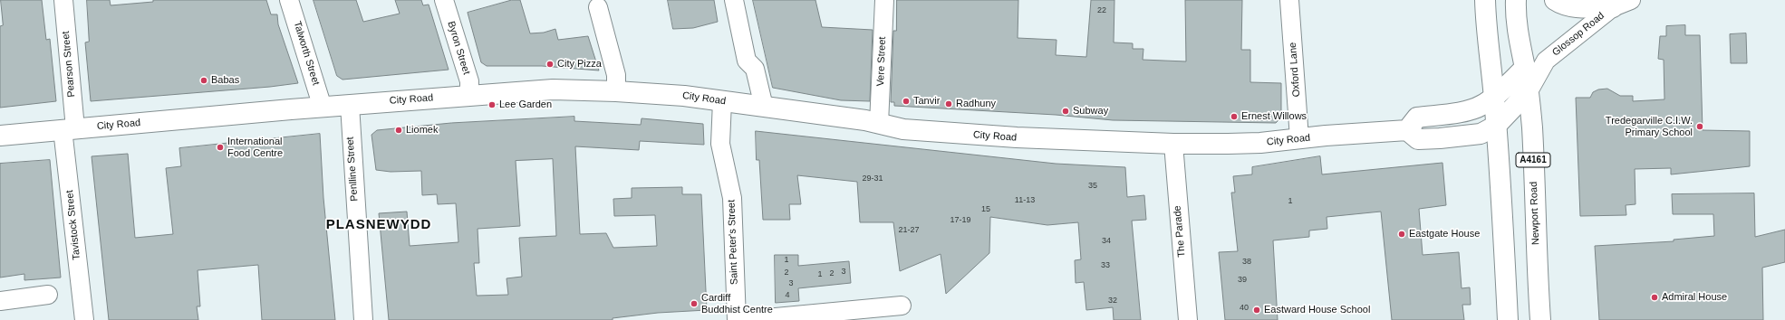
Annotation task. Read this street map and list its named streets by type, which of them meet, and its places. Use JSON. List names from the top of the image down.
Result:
{
  "streets": {
    "main road": ["City Road", "A4161", "Newport Road"],
    "street": [
      "Glossop Road",
      "Byron Street",
      "Talworth Street",
      "Vere Street",
      "Pearson Street",
      "Oxford Lane",
      "Penlline Street",
      "Tavistock Street",
      "The Parade",
      "Saint Peter's Street"
    ]
  },
  "crossings": [
    ["Glossop Road", "Newport Road"],
    ["Byron Street", "City Road"],
    ["Talworth Street", "City Road"],
    ["Vere Street", "City Road"],
    ["Pearson Street", "City Road"],
    ["Pearson Street", "Tavistock Street"],
    ["Oxford Lane", "City Road"],
    ["City Road", "Penlline Street"],
    ["City Road", "Tavistock Street"],
    ["City Road", "The Parade"],
    ["City Road", "Saint Peter's Street"]
  ],
  "districts": ["PLASNEWYDD"],
  "places": [
    "City Pizza",
    "Babas",
    "Tanvir",
    "Radhuny",
    "Lee Garden",
    "Subway",
    "Ernest Willows",
    "Tredegarville C.I.W. Primary School",
    "Liomek",
    "International Food Centre",
    "Eastgate House",
    "Admiral House",
    "Cardiff Buddhist Centre",
    "Eastward House School"
  ],
  "house_numbers": [
    "22",
    "29-31",
    "35",
    "11-13",
    "1",
    "15",
    "17-19",
    "21-27",
    "34",
    "1",
    "38",
    "33",
    "3",
    "2",
    "2",
    "1",
    "39",
    "3",
    "4",
    "32",
    "40"
  ]
}
